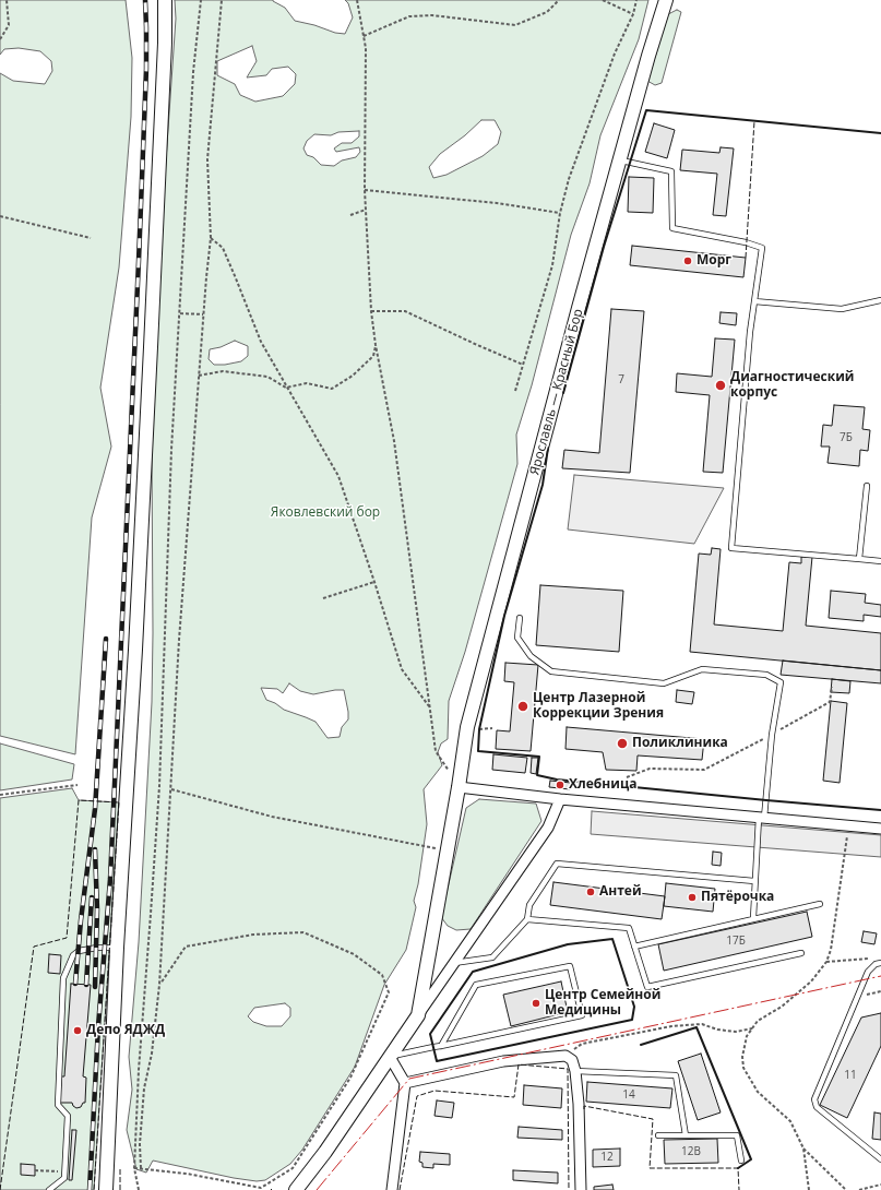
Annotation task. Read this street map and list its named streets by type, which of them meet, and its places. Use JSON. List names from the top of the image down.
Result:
{
  "streets": {
    "street": ["Ярославль — Красный Бор"]
  },
  "parks": ["Яковлевский бор"],
  "places": [
    "Морг",
    "Диагностический корпус",
    "Центр Лазерной Коррекции Зрения",
    "Поликлиника",
    "Хлебница",
    "Антей",
    "Пятёрочка",
    "Центр Семейной Медицины",
    "Депо ЯДЖД"
  ],
  "house_numbers": [
    "7",
    "7Б",
    "17Б",
    "11",
    "14",
    "12В",
    "12"
  ]
}
